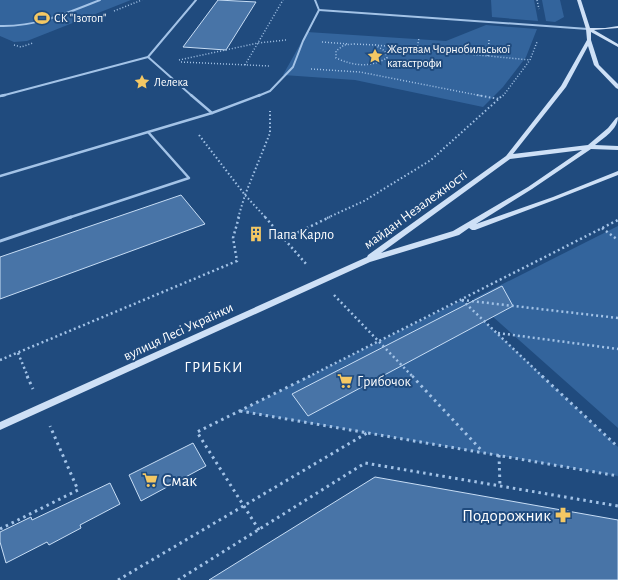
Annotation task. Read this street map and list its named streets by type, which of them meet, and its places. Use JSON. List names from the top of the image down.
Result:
{
  "streets": {
    "main road": ["майдан Незалежності", "вулиця Лесі Українки"]
  },
  "crossings": [
    ["майдан Незалежності", "вулиця Лесі Українки"]
  ],
  "districts": ["ГРИБКИ"],
  "places": {
    "sports": ["СК \"Ізотоп\""],
    "place": ["Жертвам Чорнобильської катастрофи", "Лелека"],
    "building": ["Папа Карло"],
    "supermarket": ["Грибочок", "Смак"],
    "pharmacy": ["Подорожник"]
  }
}
